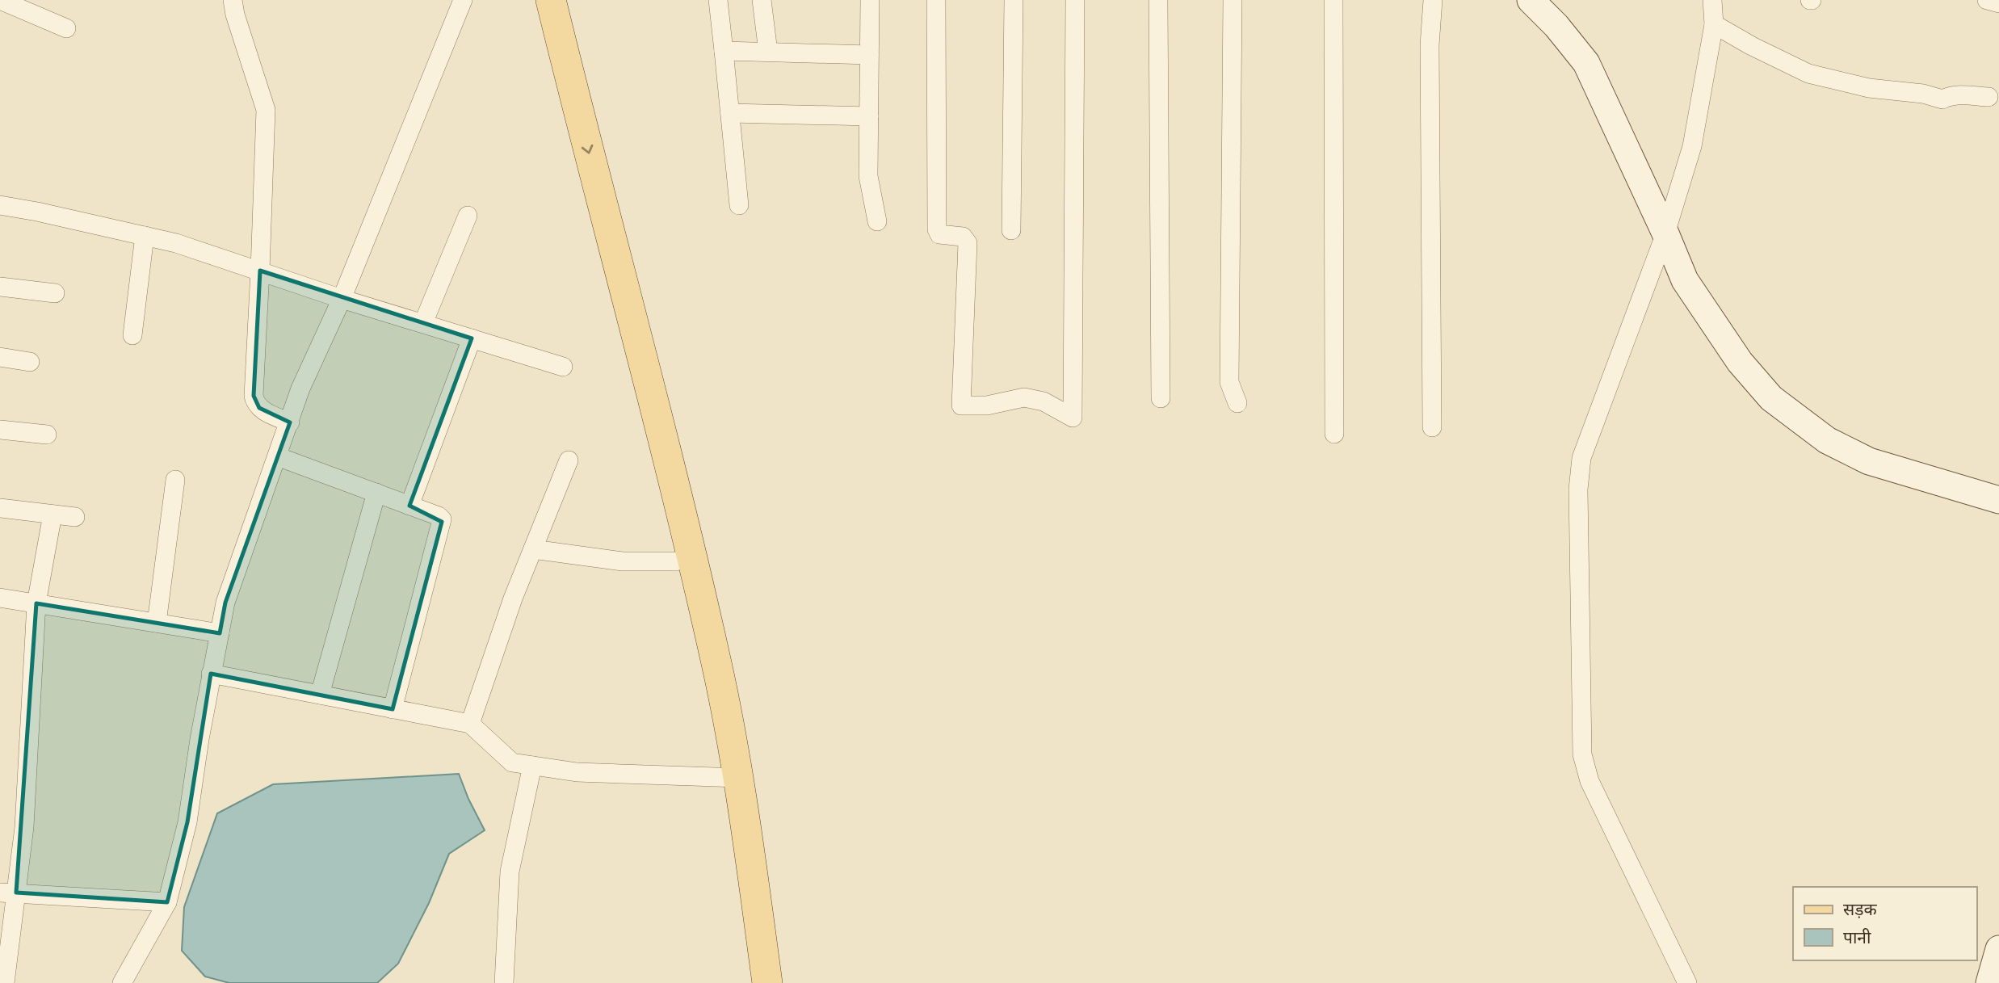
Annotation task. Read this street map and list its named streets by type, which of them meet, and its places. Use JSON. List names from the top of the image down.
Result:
{
  "legend": ["सड़क", "पानी"]
}
